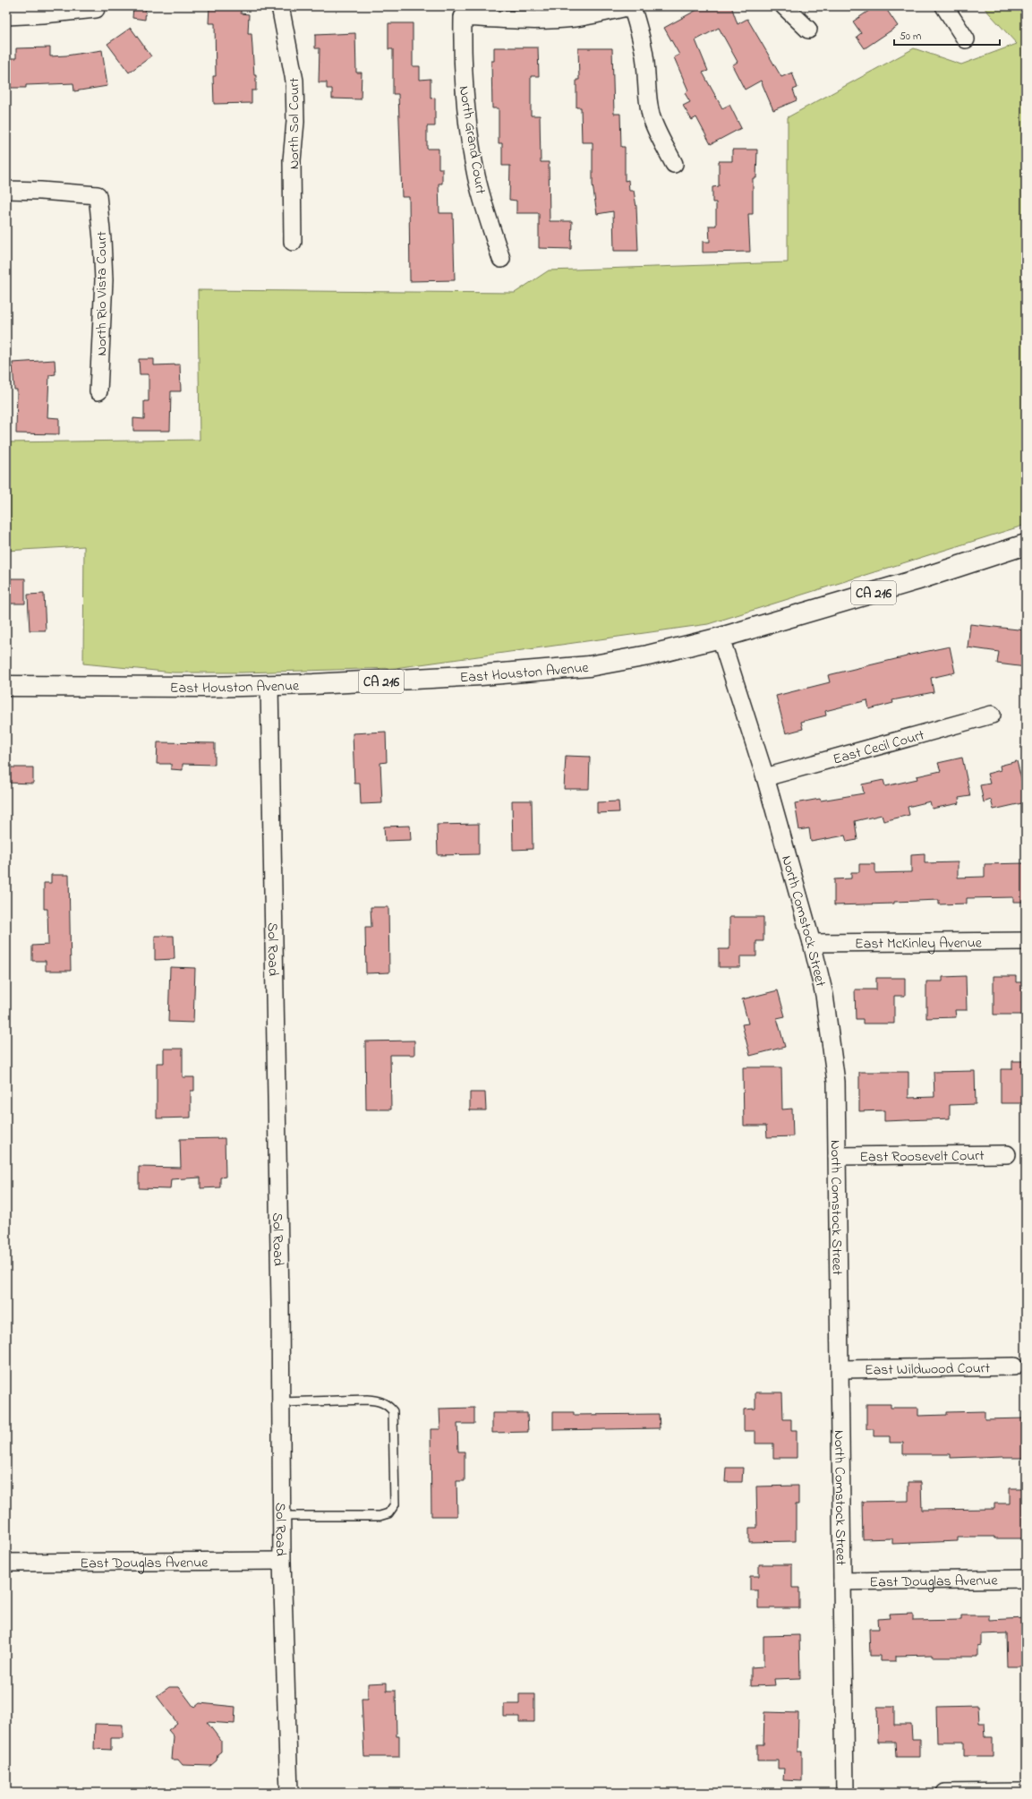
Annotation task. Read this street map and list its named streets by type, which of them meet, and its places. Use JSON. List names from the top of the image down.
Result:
{
  "streets": {
    "main road": ["CA 216", "East Houston Avenue"],
    "street": [
      "North Sol Court",
      "North Grand Court",
      "North Rio Vista Court",
      "East Cecil Court",
      "North Comstock Street",
      "East McKinley Avenue",
      "Sol Road",
      "East Roosevelt Court",
      "East Wildwood Court",
      "East Douglas Avenue"
    ]
  },
  "crossings": [
    ["East Houston Avenue", "North Comstock Street"],
    ["East Houston Avenue", "Sol Road"],
    ["East Cecil Court", "North Comstock Street"],
    ["North Comstock Street", "East McKinley Avenue"],
    ["North Comstock Street", "East Roosevelt Court"],
    ["North Comstock Street", "East Wildwood Court"],
    ["North Comstock Street", "East Douglas Avenue"],
    ["Sol Road", "East Douglas Avenue"]
  ],
  "scale_bar": "50 m"
}
